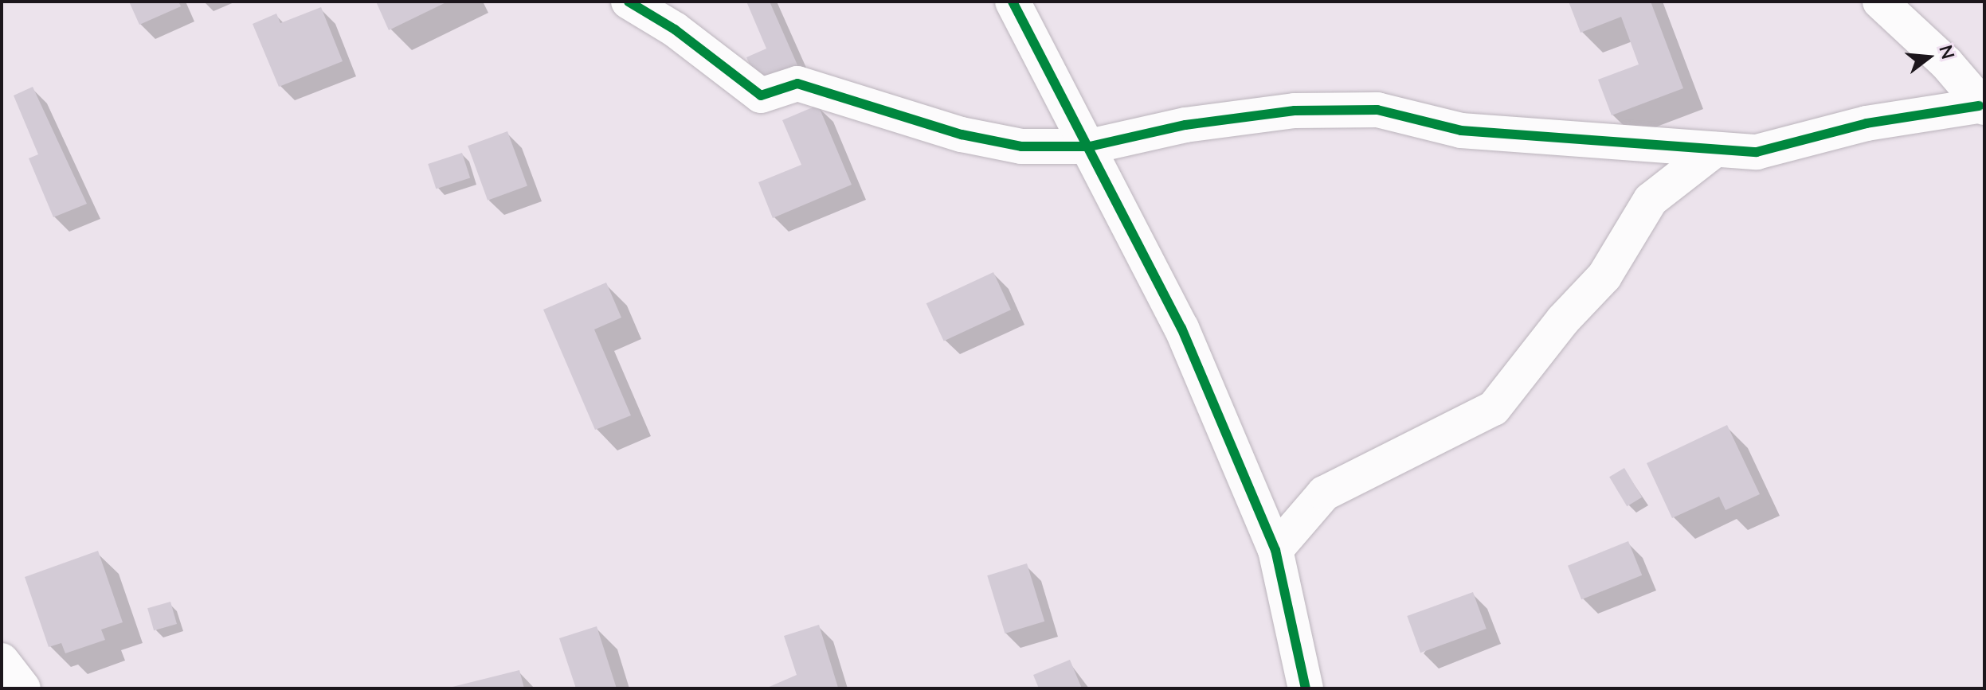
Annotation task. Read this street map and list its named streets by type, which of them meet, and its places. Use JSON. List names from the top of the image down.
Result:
{
  "north": "right"
}
